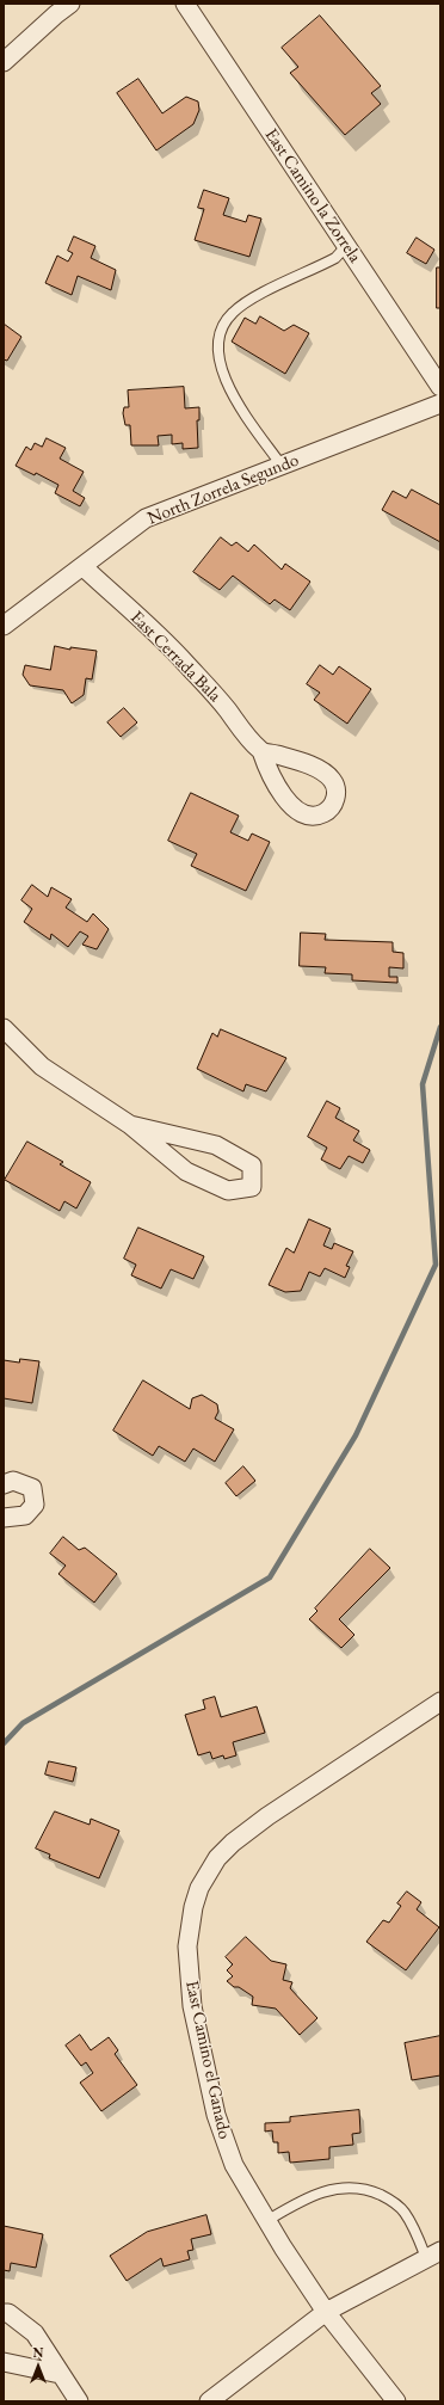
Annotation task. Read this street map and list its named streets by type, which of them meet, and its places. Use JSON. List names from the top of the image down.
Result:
{
  "streets": {
    "street": [
      "East Camino la Zorrela",
      "North Zorrela Segundo",
      "East Cerrada Bala",
      "East Camino el Ganado"
    ]
  },
  "crossings": [
    ["North Zorrela Segundo", "East Cerrada Bala"]
  ],
  "north": "top"
}
